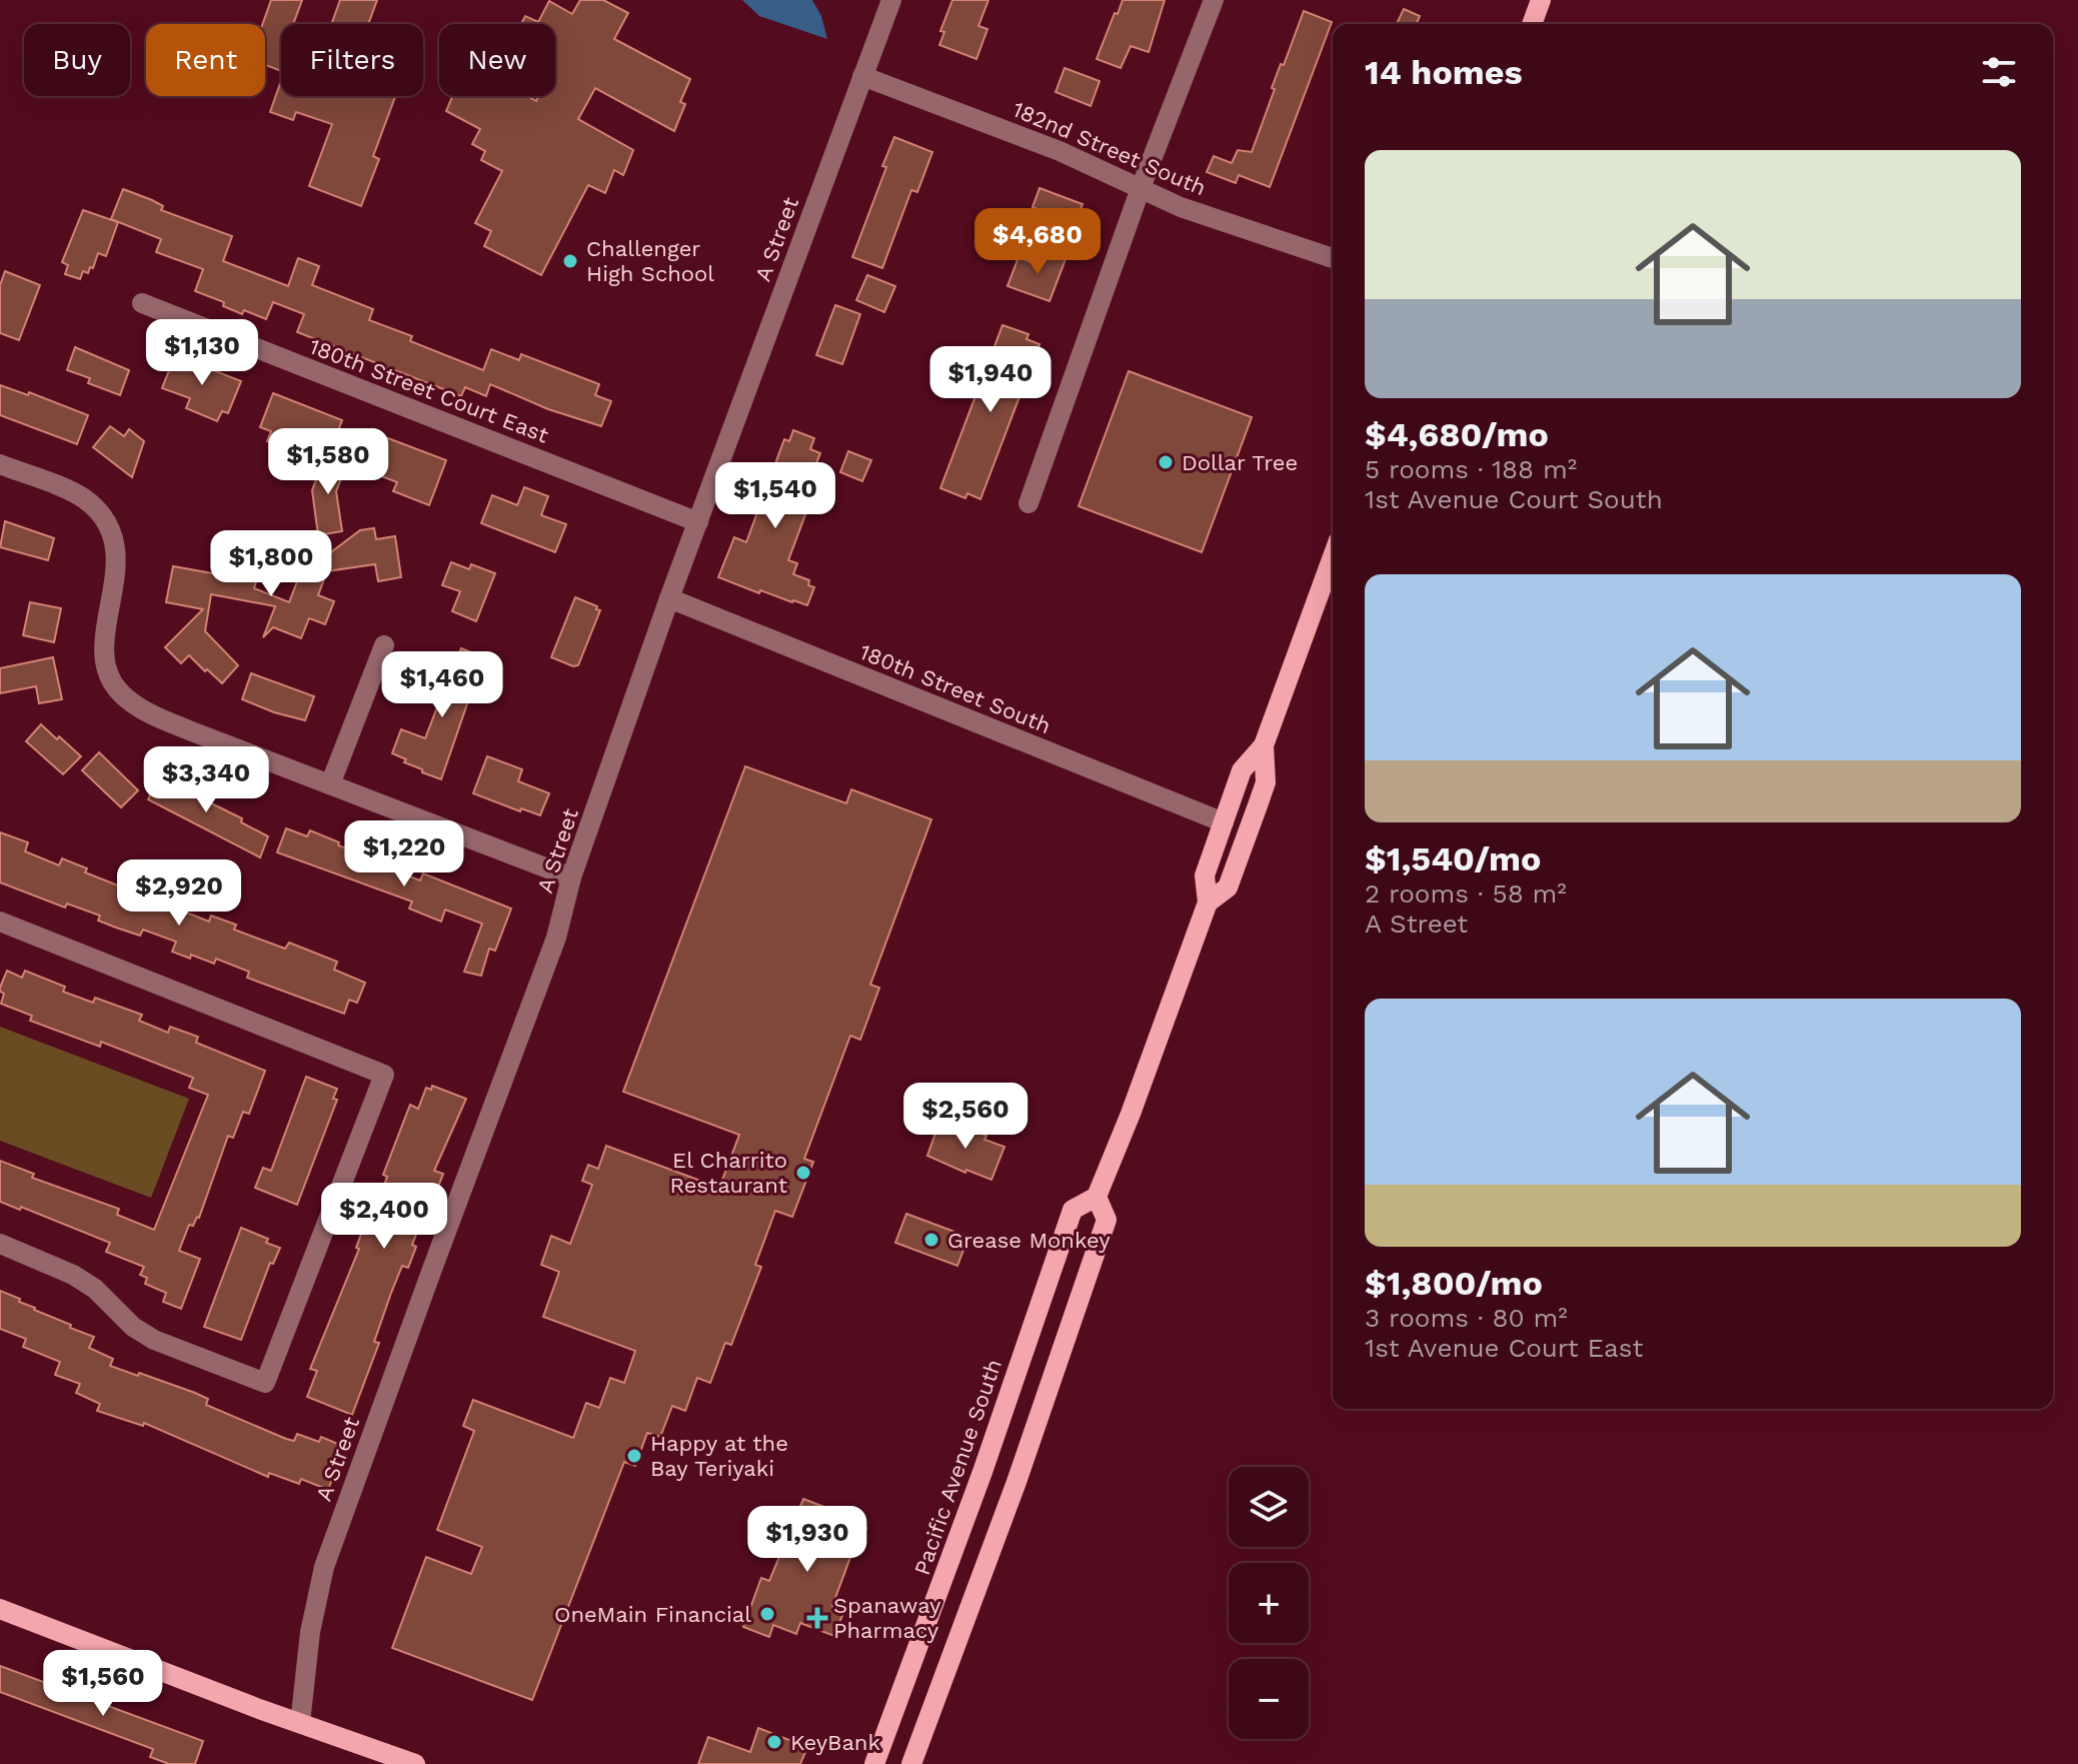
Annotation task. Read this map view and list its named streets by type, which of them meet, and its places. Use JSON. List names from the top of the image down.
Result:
{
  "streets": {
    "main road": ["Pacific Avenue South"],
    "street": [
      "182nd Street South",
      "A Street",
      "180th Street Court East",
      "180th Street South"
    ]
  },
  "crossings": [
    ["182nd Street South", "A Street"],
    ["A Street", "180th Street Court East"],
    ["A Street", "180th Street South"],
    ["180th Street South", "Pacific Avenue South"]
  ],
  "places": {
    "other": [
      "Challenger High School",
      "Dollar Tree",
      "El Charrito Restaurant",
      "Grease Monkey",
      "Happy at the Bay Teriyaki",
      "OneMain Financial",
      "KeyBank"
    ],
    "health": ["Spanaway Pharmacy"]
  },
  "page": {
    "chip": [
      "Buy",
      "Rent",
      "Filters",
      "New"
    ],
    "heading": "14 homes",
    "list": [
      {
        "name": "$4,680/mo",
        "note": "5 rooms · 188 m² · 1st Avenue Court South"
      },
      {
        "name": "$1,540/mo",
        "note": "2 rooms · 58 m² · A Street"
      },
      {
        "name": "$1,800/mo",
        "note": "3 rooms · 80 m² · 1st Avenue Court East"
      }
    ],
    "price": [
      "$4,680",
      "$1,130",
      "$1,940",
      "$1,580",
      "$1,540",
      "$1,800",
      "$1,460",
      "$3,340",
      "$1,220",
      "$2,920",
      "$2,560",
      "$2,400",
      "$1,930",
      "$1,560"
    ],
    "map_buttons": ["+", "−"]
  }
}
